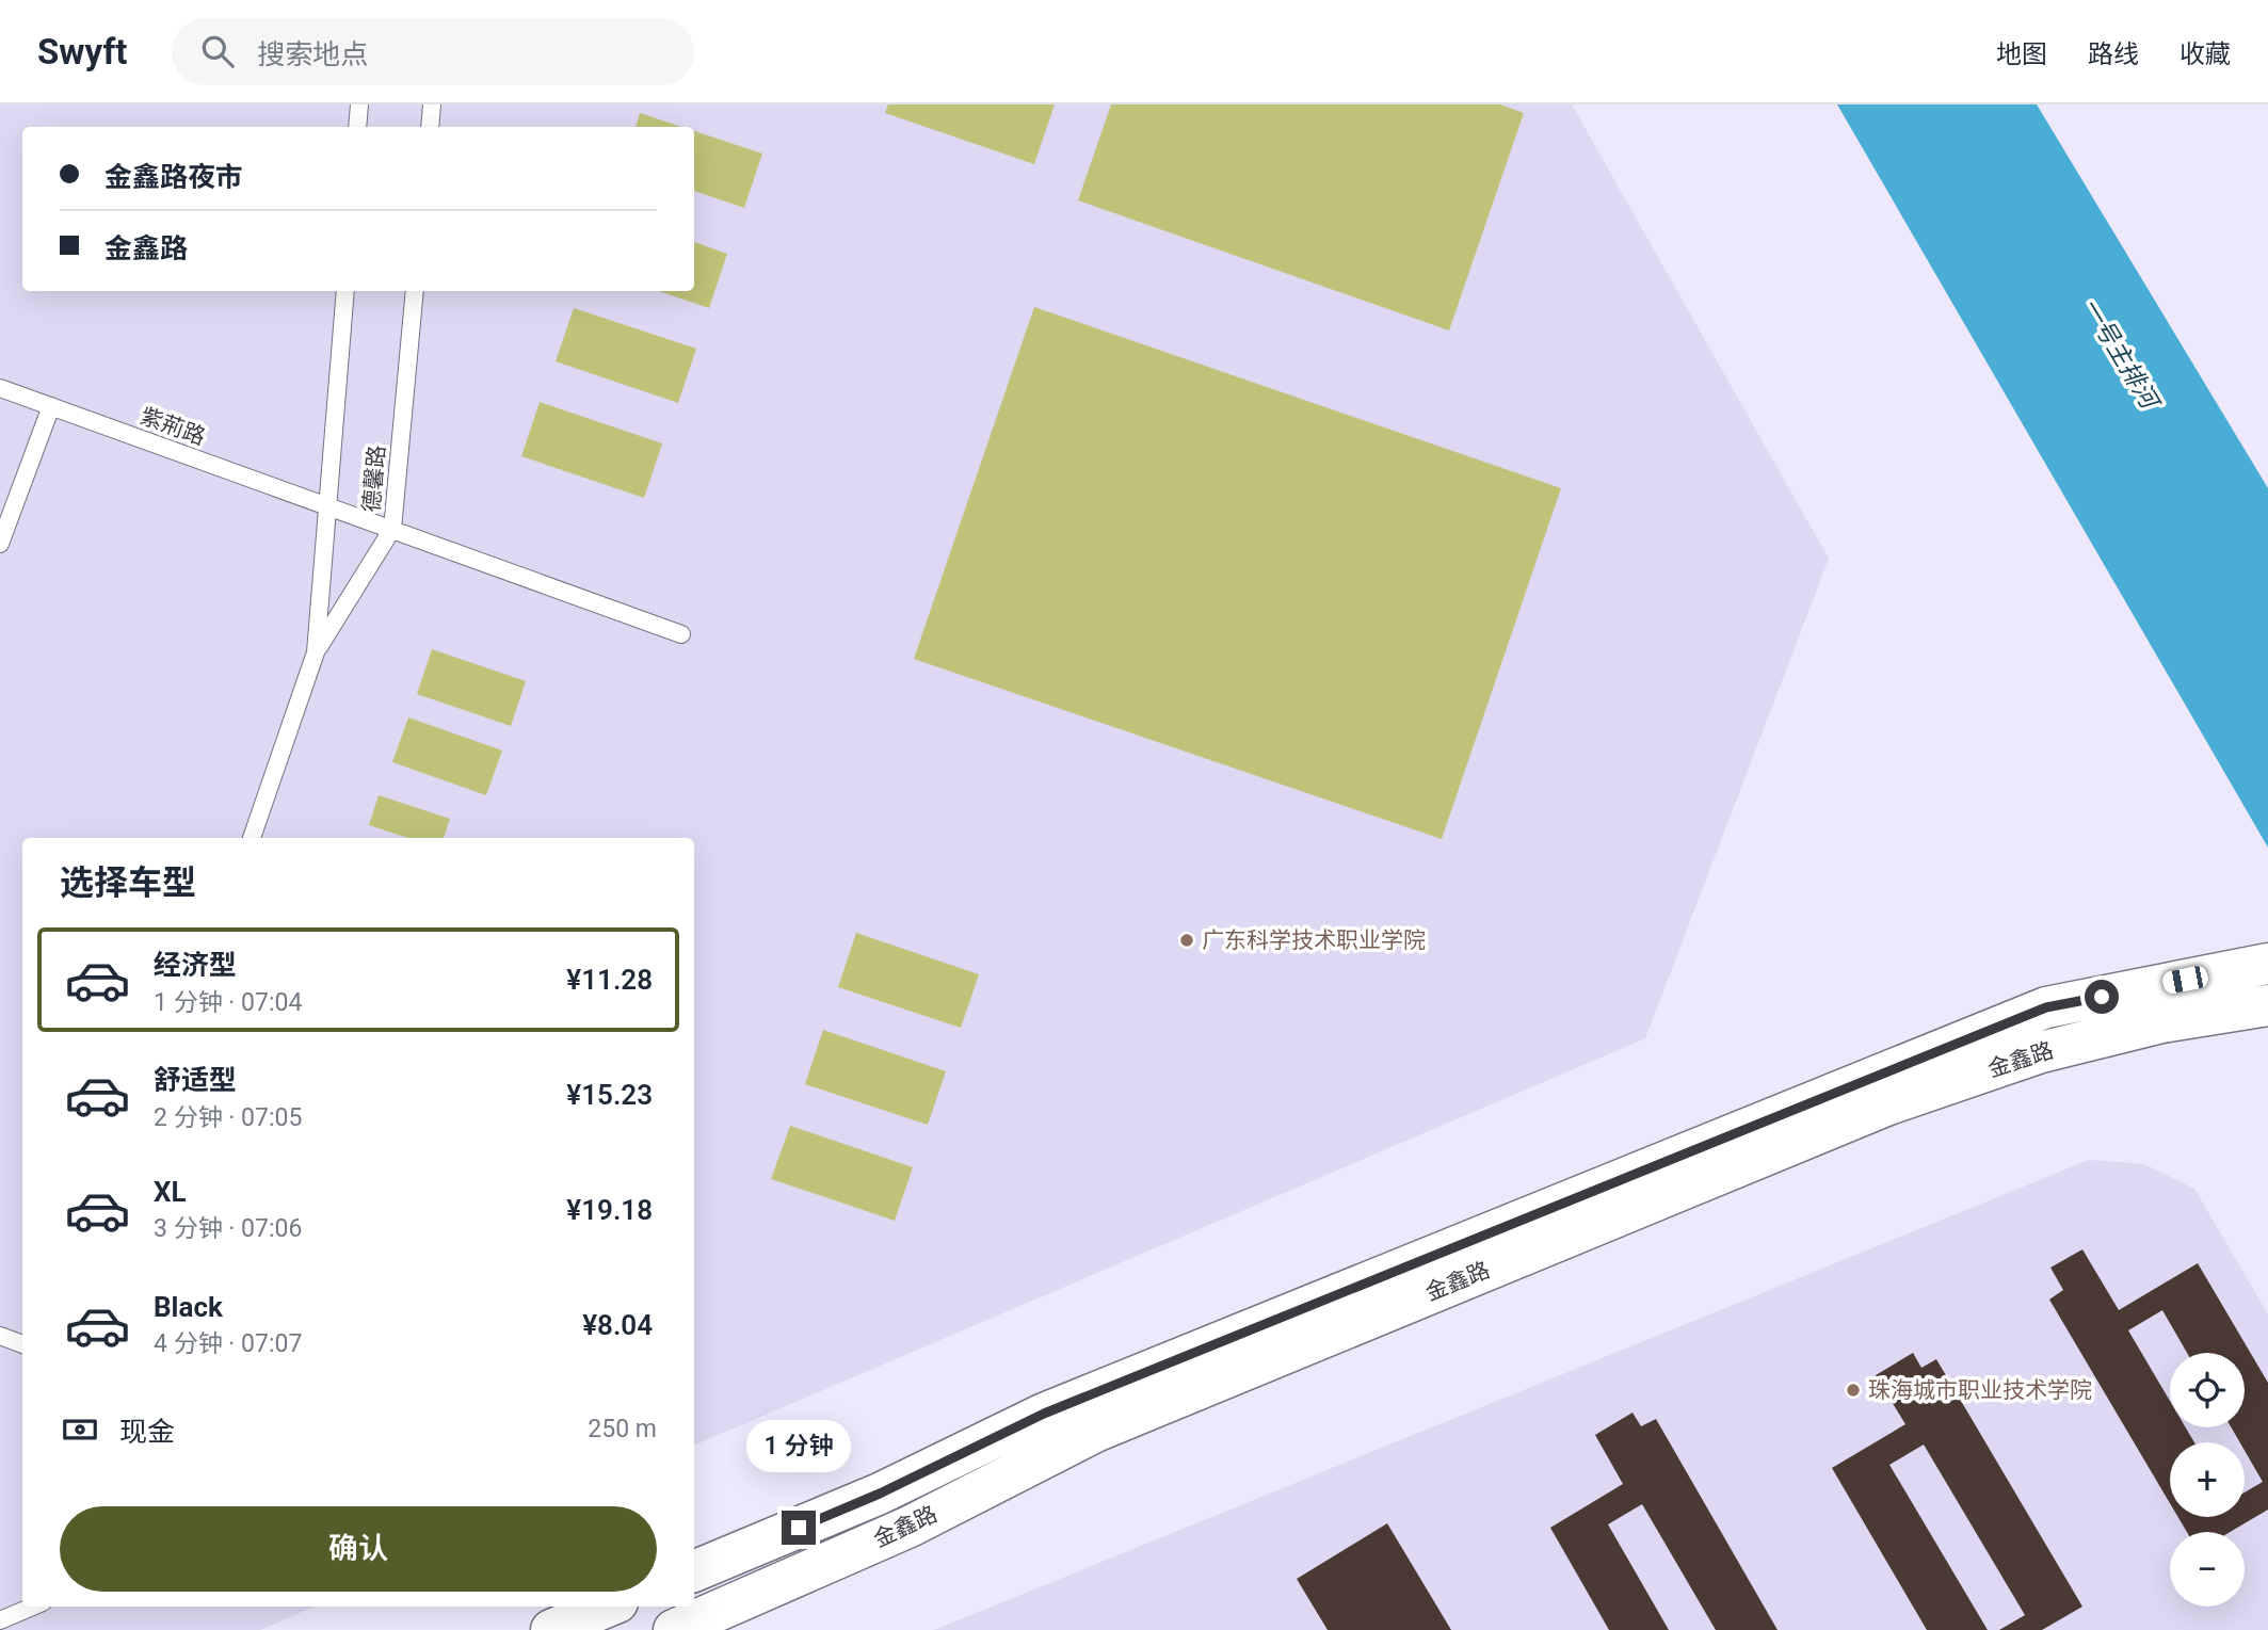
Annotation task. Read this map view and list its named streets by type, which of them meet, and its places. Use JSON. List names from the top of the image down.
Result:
{
  "streets": {
    "street": ["金鑫路"],
    "lane": ["紫荊路", "德馨路"]
  },
  "crossings": [
    ["紫荊路", "德馨路"]
  ],
  "water": ["一号主排河"],
  "places": ["广东科学技术职业学院", "珠海城市职业技术学院"],
  "page": {
    "header": "Swyft",
    "search": "搜索地点",
    "nav": ["地图", "路线", "收藏"],
    "banner": ["金鑫路夜市", "金鑫路"],
    "heading": "选择车型",
    "list": [
      {
        "name": "经济型",
        "note": "1 分钟 · 07:04",
        "value": "¥11.28"
      },
      {
        "name": "舒适型",
        "note": "2 分钟 · 07:05",
        "value": "¥15.23"
      },
      {
        "name": "XL",
        "note": "3 分钟 · 07:06",
        "value": "¥19.18"
      },
      {
        "name": "Black",
        "note": "4 分钟 · 07:07",
        "value": "¥8.04"
      }
    ],
    "map_buttons": ["+", "−"],
    "pay": ["现金", "250 m"],
    "bubble": "1 分钟",
    "buttons": "确认"
  }
}
